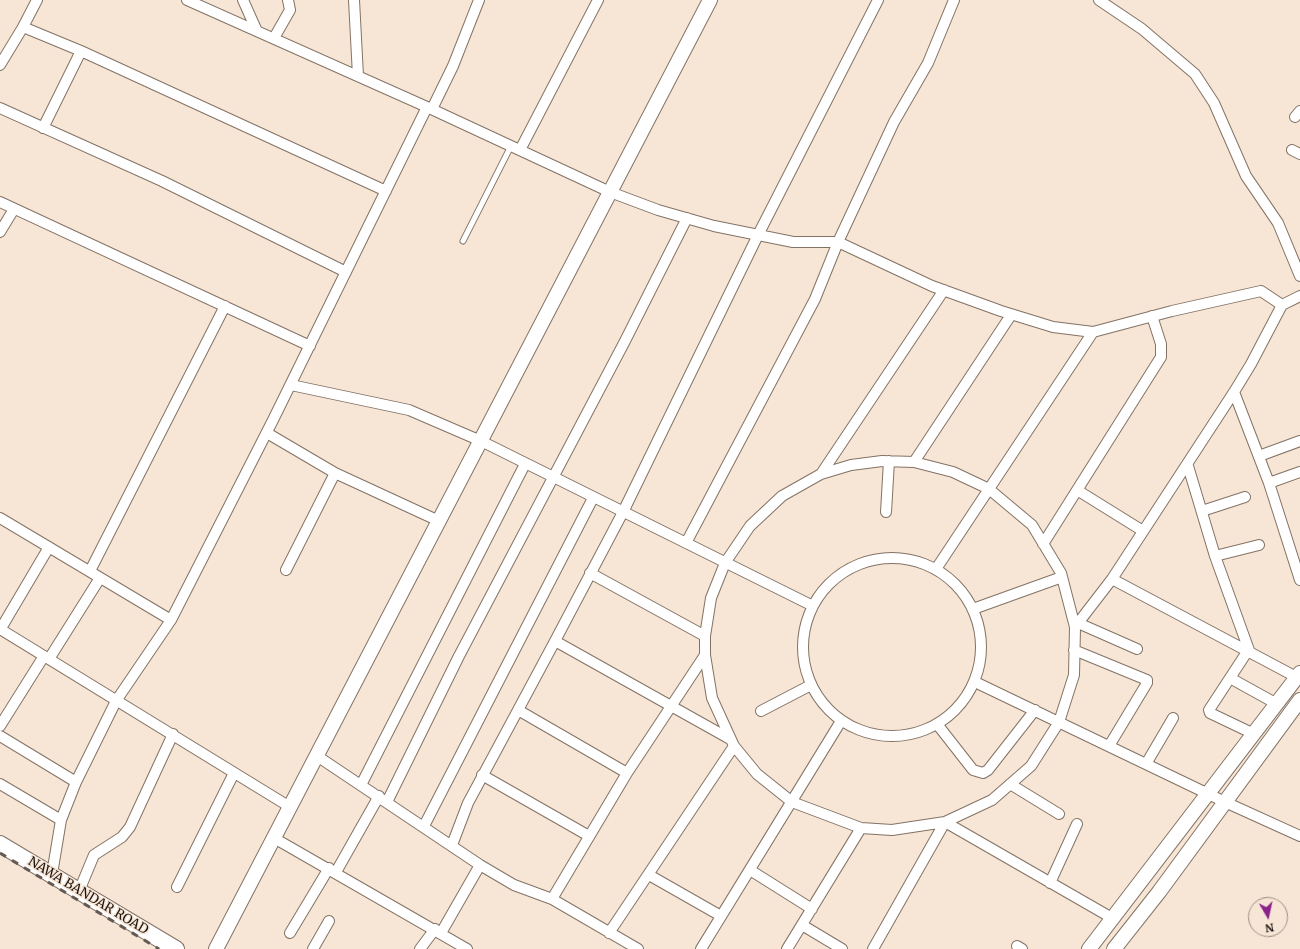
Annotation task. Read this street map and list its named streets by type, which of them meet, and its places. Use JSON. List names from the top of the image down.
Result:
{
  "streets": {
    "main road": ["NAWA BANDAR ROAD"]
  },
  "north": "bottom"
}
